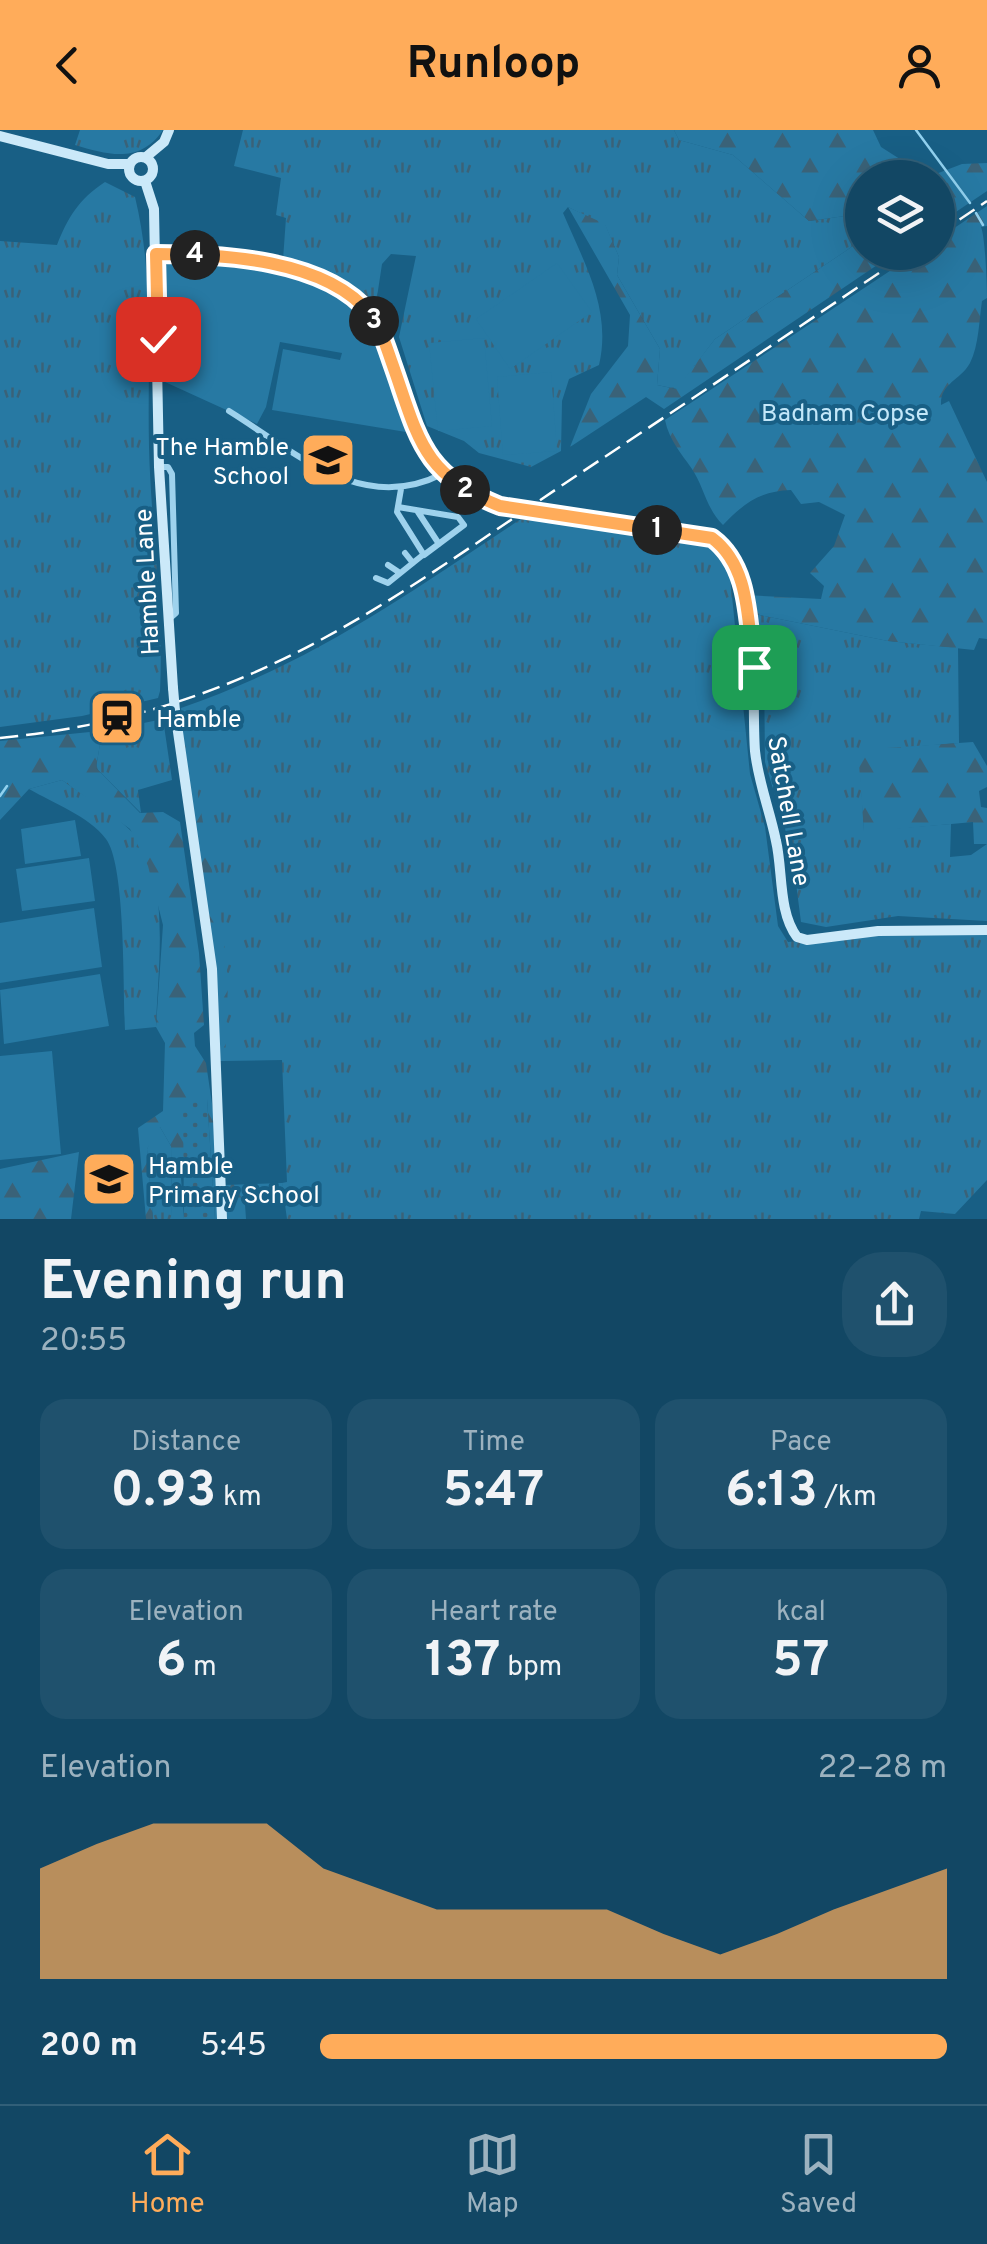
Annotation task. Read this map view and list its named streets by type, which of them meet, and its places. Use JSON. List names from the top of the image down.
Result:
{
  "streets": {
    "street": ["Hamble Lane", "Satchell Lane"]
  },
  "crossings": [
    ["Hamble Lane", "Satchell Lane"]
  ],
  "parks": ["Badnam Copse"],
  "places": {
    "school or university": ["The Hamble School", "Hamble Primary School"],
    "station": ["Hamble"]
  },
  "page": {
    "header": "Runloop",
    "pins": [
      "4",
      "3",
      "2",
      "1"
    ],
    "heading": ["Evening run", "20:55"],
    "stats": [
      ["Distance", "0.93 km"],
      ["Time", "5:47"],
      ["Pace", "6:13 /km"],
      ["Elevation", "6 m"],
      ["Heart rate", "137 bpm"],
      ["kcal", "57"]
    ],
    "chart": ["Elevation", "22–28 m"],
    "list": [
      {
        "name": "200 m",
        "note": "5:45"
      }
    ],
    "tabs": ["Home", "Map", "Saved"]
  }
}
